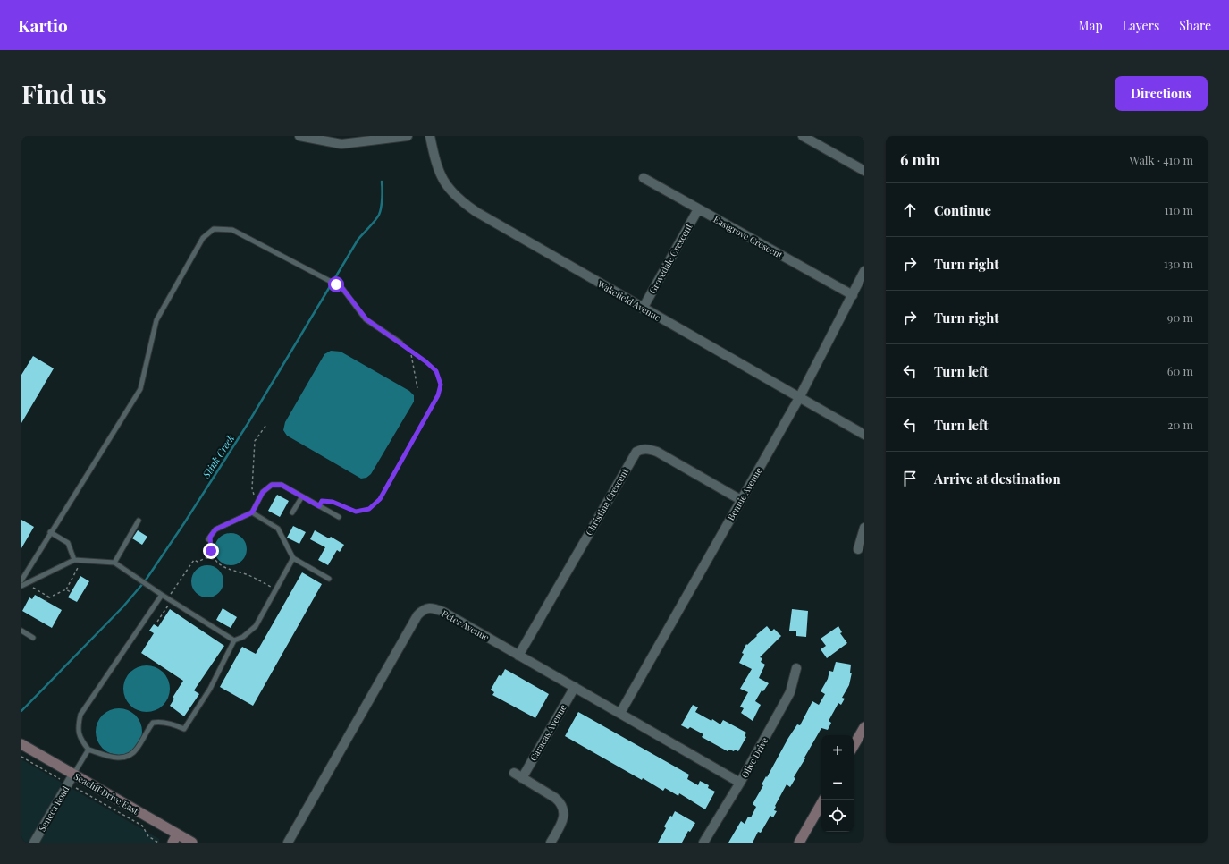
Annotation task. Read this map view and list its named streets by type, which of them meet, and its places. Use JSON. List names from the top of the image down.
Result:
{
  "streets": {
    "main road": ["Seacliff Drive East"],
    "street": [
      "Eastgrove Crescent",
      "Grovedale Crescent",
      "Wakefield Avenue",
      "Bennie Avenue",
      "Christina Crescent",
      "Peter Avenue",
      "Caracas Avenue",
      "Olive Drive",
      "Seneca Road"
    ]
  },
  "crossings": [
    ["Eastgrove Crescent", "Grovedale Crescent"],
    ["Eastgrove Crescent", "Bennie Avenue"],
    ["Grovedale Crescent", "Wakefield Avenue"],
    ["Wakefield Avenue", "Bennie Avenue"],
    ["Bennie Avenue", "Christina Crescent"],
    ["Bennie Avenue", "Peter Avenue"],
    ["Christina Crescent", "Peter Avenue"],
    ["Peter Avenue", "Caracas Avenue"],
    ["Peter Avenue", "Olive Drive"],
    ["Seacliff Drive East", "Seneca Road"]
  ],
  "water": ["Stink Creek"],
  "page": {
    "header": "Kartio",
    "nav": ["Map", "Layers", "Share"],
    "buttons": "Directions",
    "title": "Find us",
    "heading": ["6 min", "Walk · 410 m"],
    "list": [
      ["Continue", "110 m"],
      ["Turn right", "130 m"],
      ["Turn right", "90 m"],
      ["Turn left", "60 m"],
      ["Turn left", "20 m"],
      "Arrive at destination"
    ],
    "map_buttons": ["+", "−"]
  }
}
